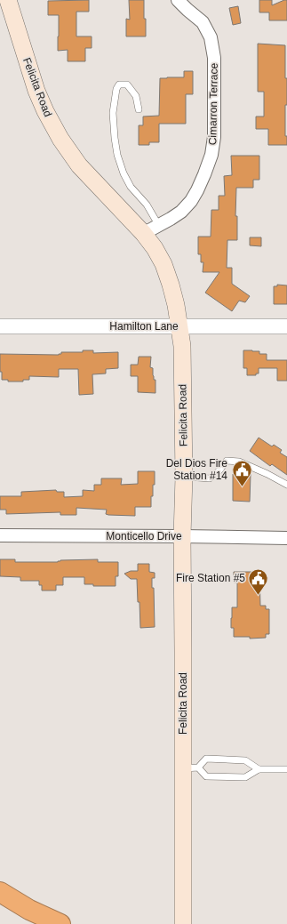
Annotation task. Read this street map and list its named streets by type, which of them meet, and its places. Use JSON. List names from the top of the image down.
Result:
{
  "streets": {
    "main road": ["Felicita Road"],
    "street": ["Cimarron Terrace", "Hamilton Lane", "Monticello Drive"]
  },
  "crossings": [
    ["Felicita Road", "Cimarron Terrace"],
    ["Felicita Road", "Hamilton Lane"],
    ["Felicita Road", "Monticello Drive"]
  ],
  "places": {
    "public building": ["Del Dios Fire Station #14", "Fire Station #5"]
  }
}
